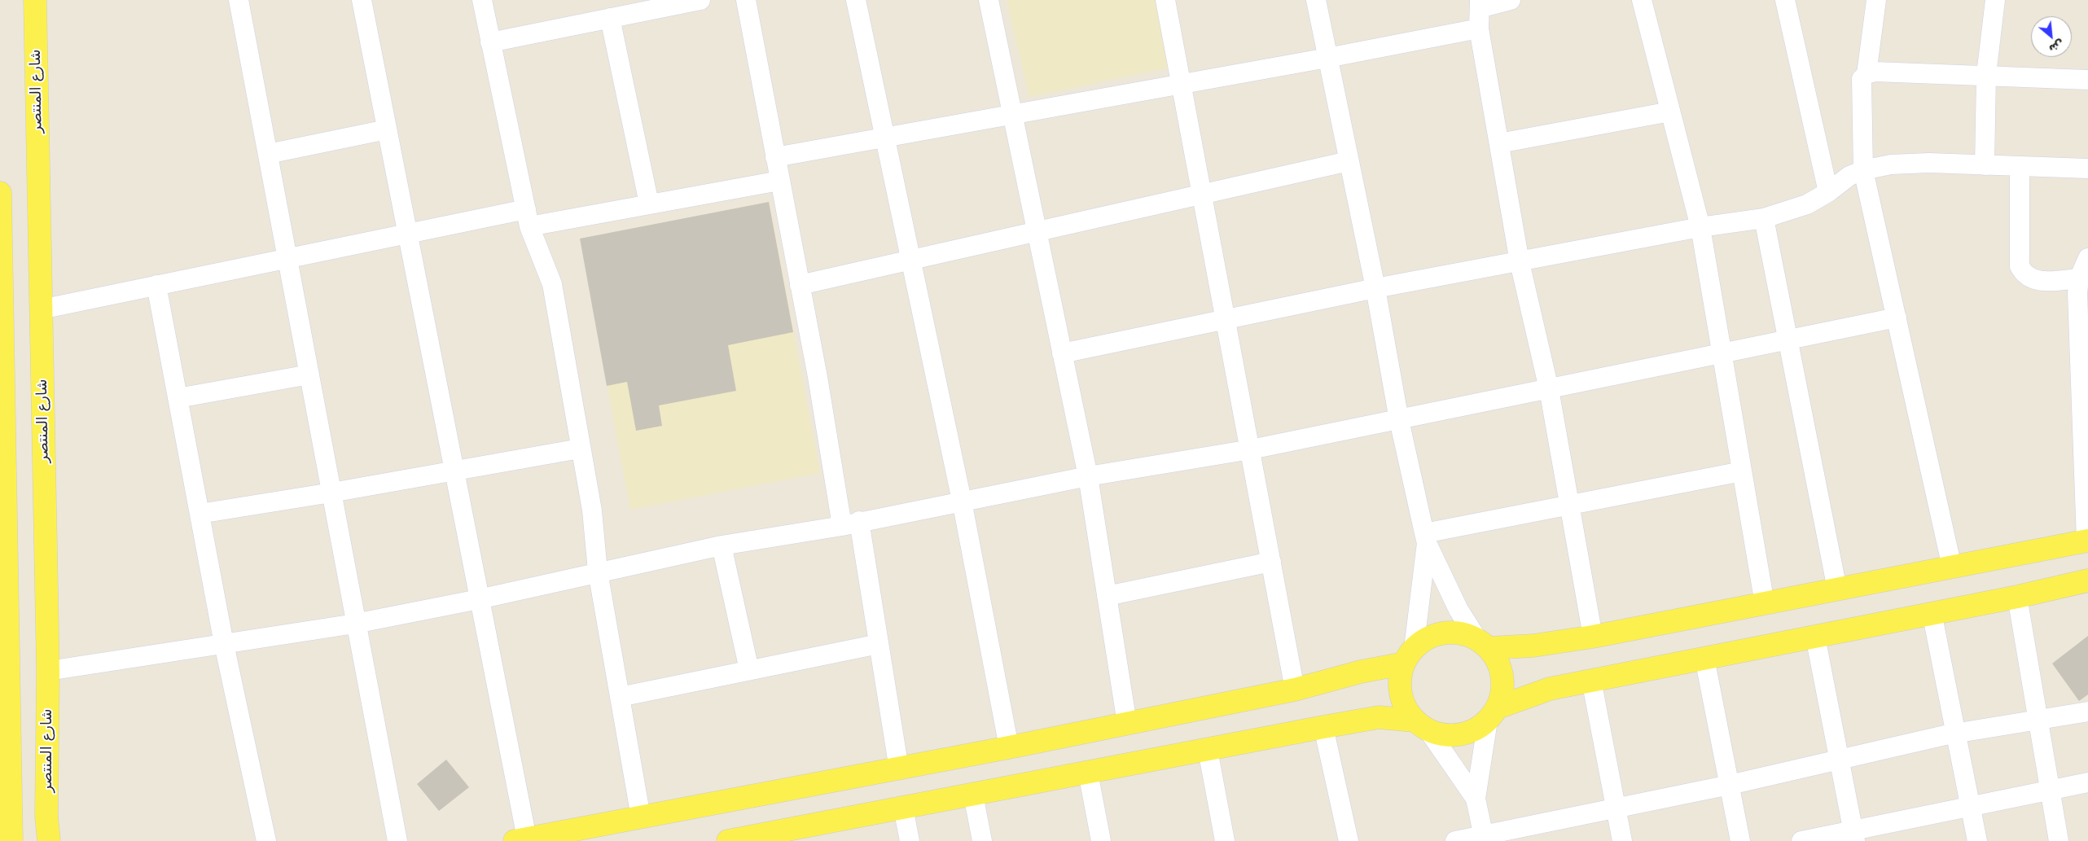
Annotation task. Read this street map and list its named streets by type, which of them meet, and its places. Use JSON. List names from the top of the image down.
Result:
{
  "streets": {
    "main road": ["شارع المنتصر"]
  },
  "north": "bottom right"
}
